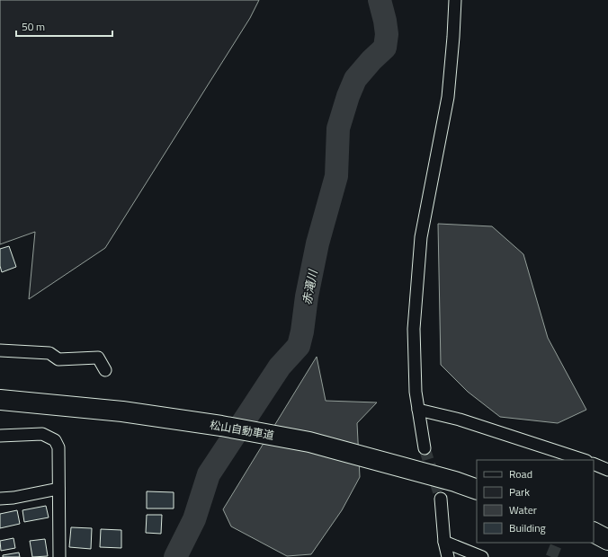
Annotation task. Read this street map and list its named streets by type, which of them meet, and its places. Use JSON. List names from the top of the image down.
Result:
{
  "streets": {
    "highway": ["松山自動車道"]
  },
  "water": ["赤滝川"],
  "legend": [
    "Road",
    "Park",
    "Water",
    "Building"
  ],
  "scale_bar": "50 m"
}
